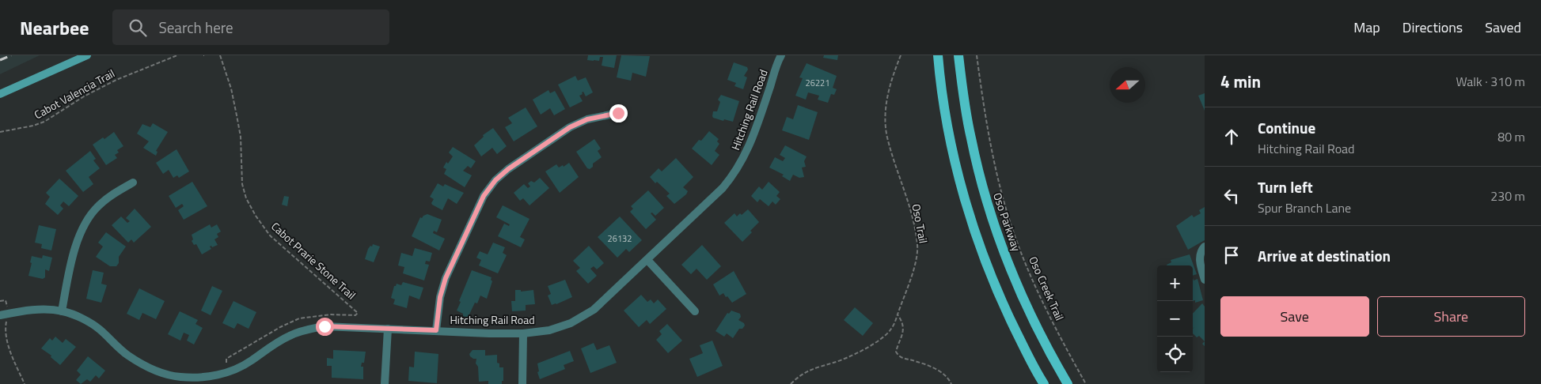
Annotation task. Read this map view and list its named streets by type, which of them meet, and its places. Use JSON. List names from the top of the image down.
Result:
{
  "streets": {
    "main road": ["Oso Parkway"],
    "street": ["Hitching Rail Road"],
    "path": [
      "Cabot Valencia Trail",
      "Oso Trail",
      "Cabot Prarie Stone Trail",
      "Oso Creek Trail"
    ]
  },
  "house_numbers": ["26221", "26132"],
  "north": "left",
  "page": {
    "header": "Nearbee",
    "search": "Search here",
    "nav": ["Map", "Directions", "Saved"],
    "heading": ["4 min", "Walk · 310 m"],
    "list": [
      ["Continue", "Hitching Rail Road", "80 m"],
      ["Turn left", "Spur Branch Lane", "230 m"],
      "Arrive at destination"
    ],
    "map_buttons": ["+", "−"],
    "buttons": ["Save", "Share"]
  }
}
